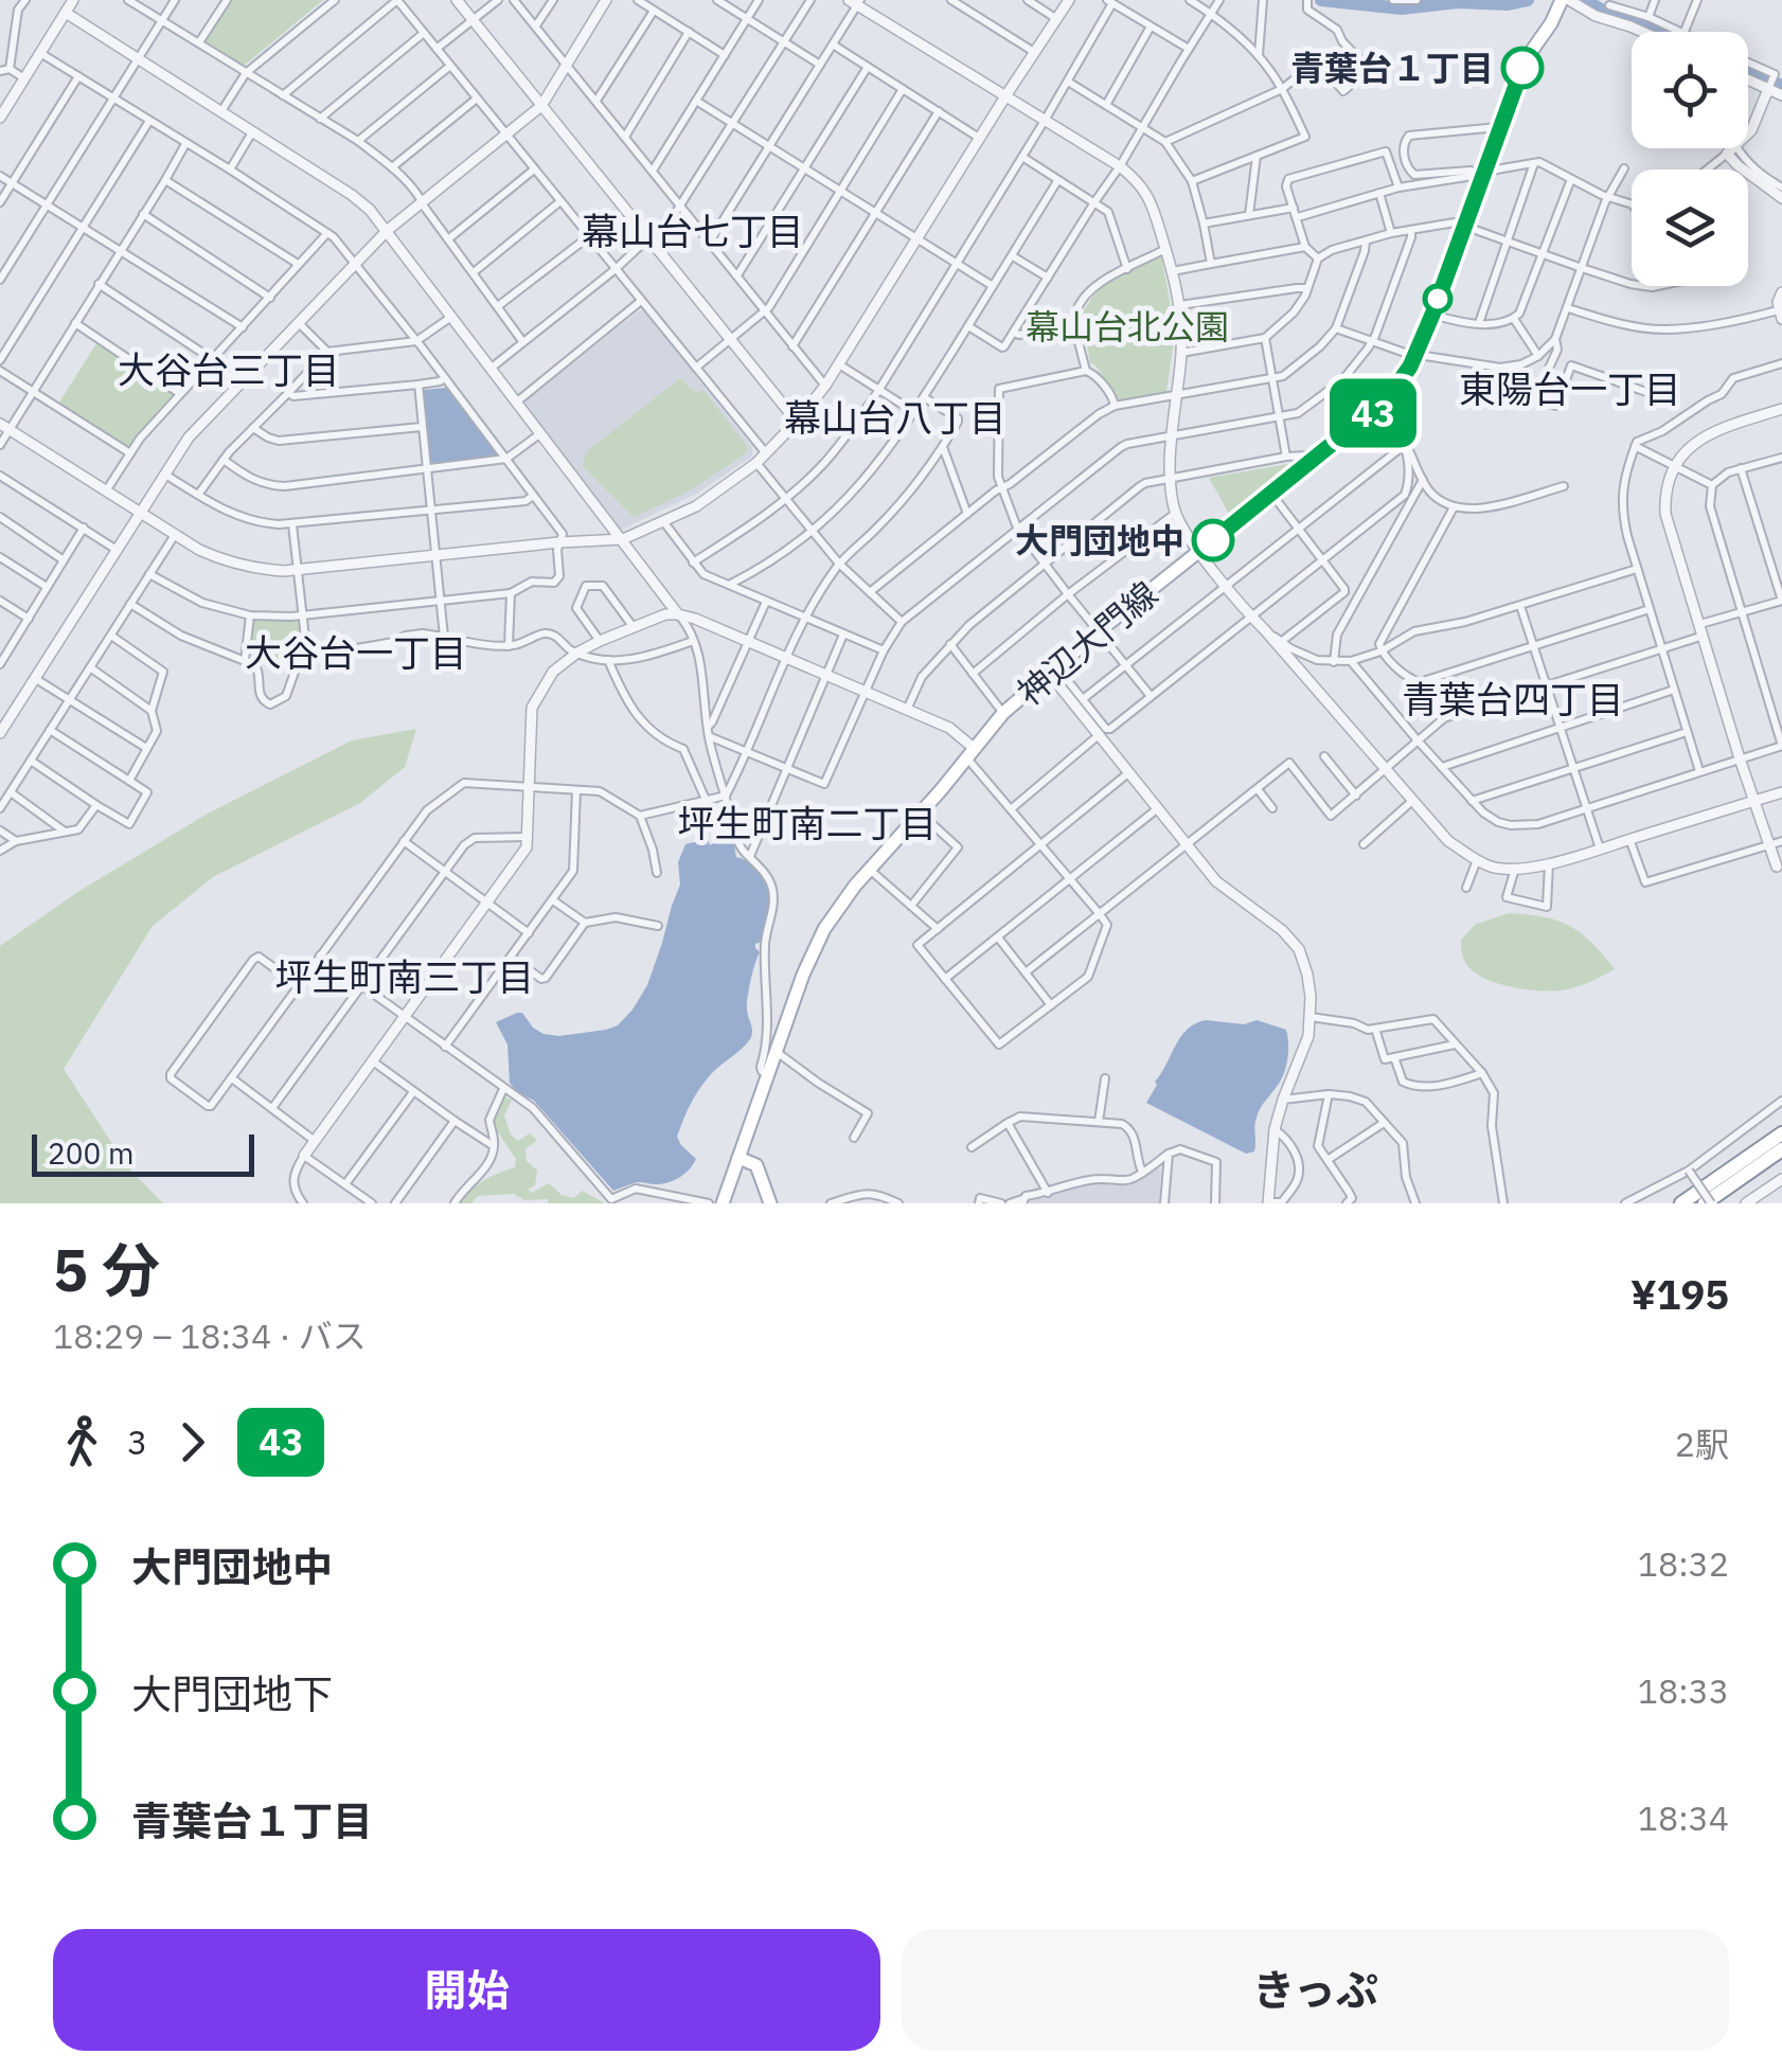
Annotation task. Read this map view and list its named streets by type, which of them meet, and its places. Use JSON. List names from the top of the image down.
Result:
{
  "streets": {
    "main road": ["神辺大門線"]
  },
  "districts": [
    "幕山台七丁目",
    "大谷台三丁目",
    "東陽台一丁目",
    "幕山台八丁目",
    "大谷台一丁目",
    "青葉台四丁目",
    "坪生町南二丁目",
    "坪生町南三丁目"
  ],
  "parks": ["幕山台北公園"],
  "places": ["青葉台１丁目", "大門団地中"],
  "lines": ["bus line 43"],
  "scale_bar": "200 m",
  "page": {
    "on_map": "43",
    "scale": "200 m",
    "heading": ["5 分", "18:29 – 18:34 · バス", "¥195"],
    "legs": ["3", "43", "2駅"],
    "list": [
      {
        "name": "大門団地中",
        "value": "18:32"
      },
      {
        "name": "大門団地下",
        "value": "18:33"
      },
      {
        "name": "青葉台１丁目",
        "value": "18:34"
      }
    ],
    "buttons": ["開始", "きっぷ"]
  }
}
